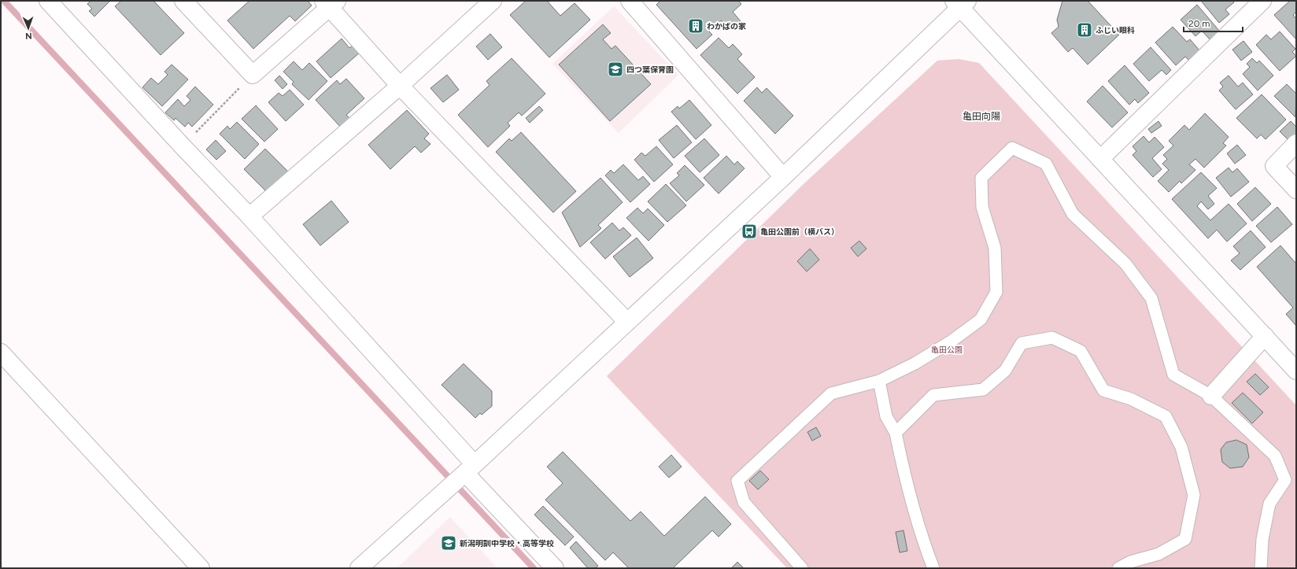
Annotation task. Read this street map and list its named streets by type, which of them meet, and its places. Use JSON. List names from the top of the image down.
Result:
{
  "districts": ["亀田向陽"],
  "parks": ["亀田公園"],
  "places": {
    "building": ["わかばの家", "ふじい眼科"],
    "school or university": ["四つ葉保育園", "新潟明訓中学校・高等学校"],
    "bus stop": ["亀田公園前（横バス）"]
  },
  "scale_bar": "20 m",
  "north": "bottom"
}
